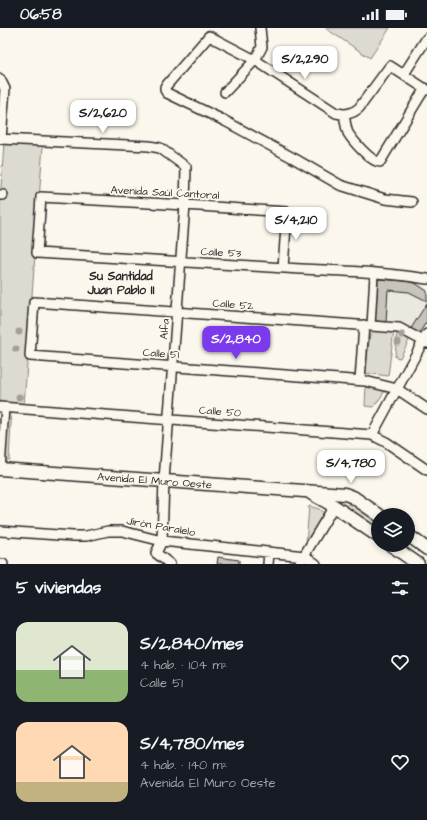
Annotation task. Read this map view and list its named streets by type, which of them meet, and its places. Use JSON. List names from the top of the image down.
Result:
{
  "streets": {
    "street": [
      "Avenida Saúl Cantoral",
      "Calle 53",
      "Calle 52",
      "Alfa",
      "Calle 51",
      "Calle 50",
      "Avenida El Muro Oeste",
      "Jirón Paralelo"
    ]
  },
  "crossings": [
    ["Avenida Saúl Cantoral", "Calle 53"],
    ["Avenida Saúl Cantoral", "Alfa"],
    ["Calle 53", "Alfa"],
    ["Calle 52", "Alfa"],
    ["Calle 52", "Calle 51"],
    ["Alfa", "Calle 51"],
    ["Alfa", "Calle 50"],
    ["Alfa", "Avenida El Muro Oeste"],
    ["Alfa", "Jirón Paralelo"]
  ],
  "districts": ["Su Santidad Juan Pablo II"],
  "page": {
    "status": "06:58",
    "price": [
      "S/2,290",
      "S/2,620",
      "S/4,210",
      "S/2,840",
      "S/4,780"
    ],
    "heading": "5 viviendas",
    "list": [
      {
        "name": "S/2,840/mes",
        "note": "4 hab. · 104 m² · Calle 51"
      },
      {
        "name": "S/4,780/mes",
        "note": "4 hab. · 140 m² · Avenida El Muro Oeste"
      }
    ]
  }
}
